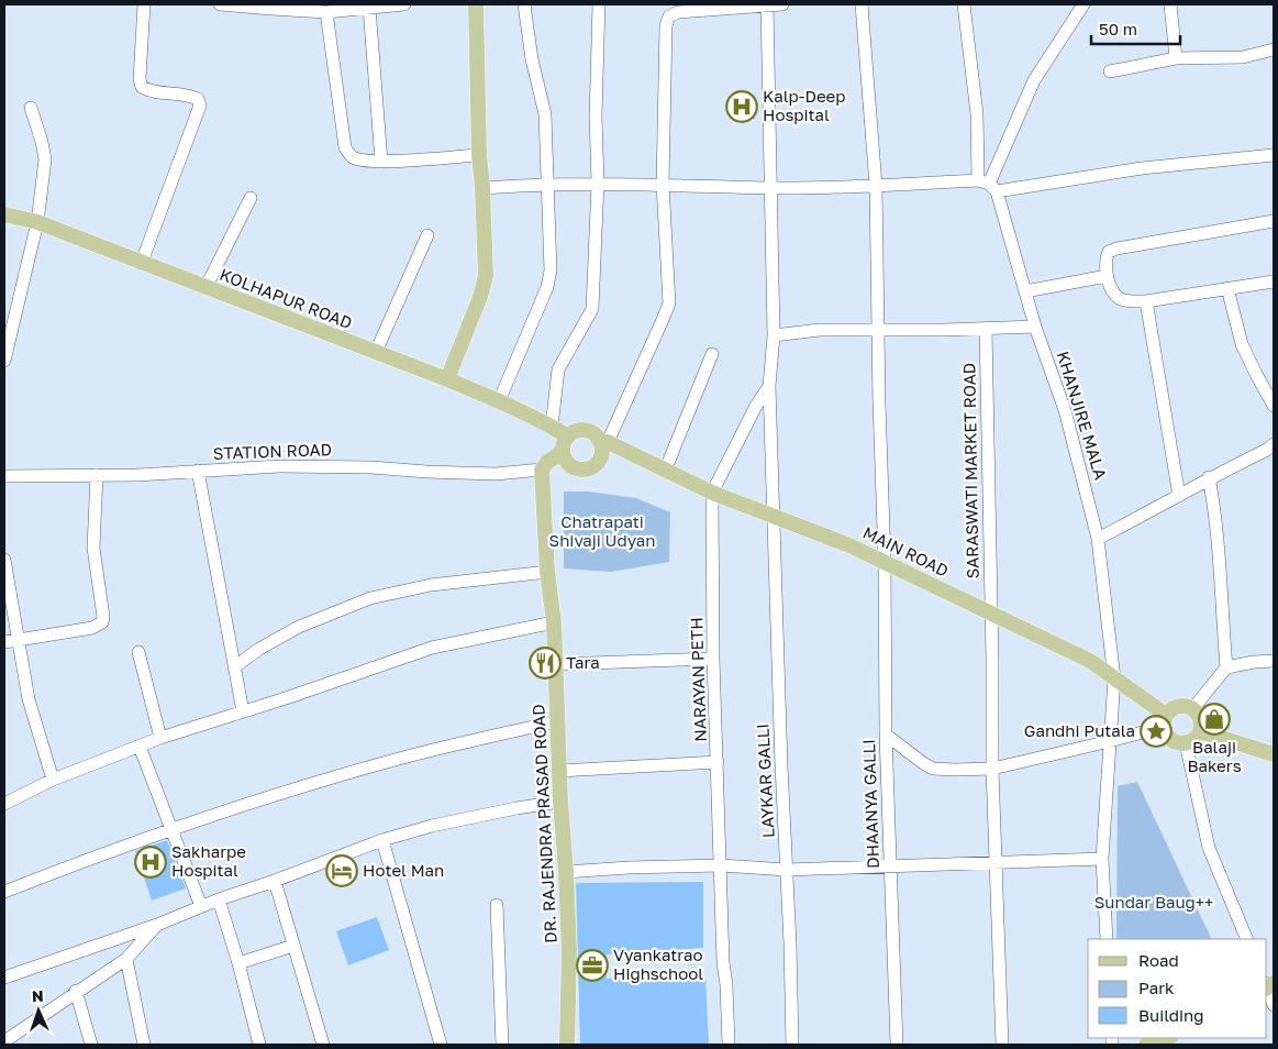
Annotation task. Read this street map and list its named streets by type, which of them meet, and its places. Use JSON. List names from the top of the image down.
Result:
{
  "streets": {
    "main road": ["KOLHAPUR ROAD", "MAIN ROAD", "DR. RAJENDRA PRASAD ROAD"],
    "street": [
      "KHANJIRE MALA",
      "STATION ROAD",
      "SARASWATI MARKET ROAD",
      "NARAYAN PETH",
      "LAYKAR GALLI",
      "DHAANYA GALLI"
    ]
  },
  "crossings": [
    ["KOLHAPUR ROAD", "MAIN ROAD"],
    ["KHANJIRE MALA", "MAIN ROAD"],
    ["STATION ROAD", "DR. RAJENDRA PRASAD ROAD"],
    ["SARASWATI MARKET ROAD", "MAIN ROAD"],
    ["MAIN ROAD", "NARAYAN PETH"],
    ["MAIN ROAD", "LAYKAR GALLI"],
    ["MAIN ROAD", "DHAANYA GALLI"]
  ],
  "parks": ["Chatrapati Shivaji Udyan", "Sundar Baug++"],
  "places": {
    "hospital": ["Kalp-Deep Hospital", "Sakharpe Hospital"],
    "restaurant": ["Tara"],
    "shop": ["Balaji Bakers"],
    "place": ["Gandhi Putala"],
    "hotel": ["Hotel Man"],
    "office": ["Vyankatrao Highschool"]
  },
  "legend": ["Road", "Park", "Building"],
  "scale_bar": "50 m",
  "north": "top"
}
